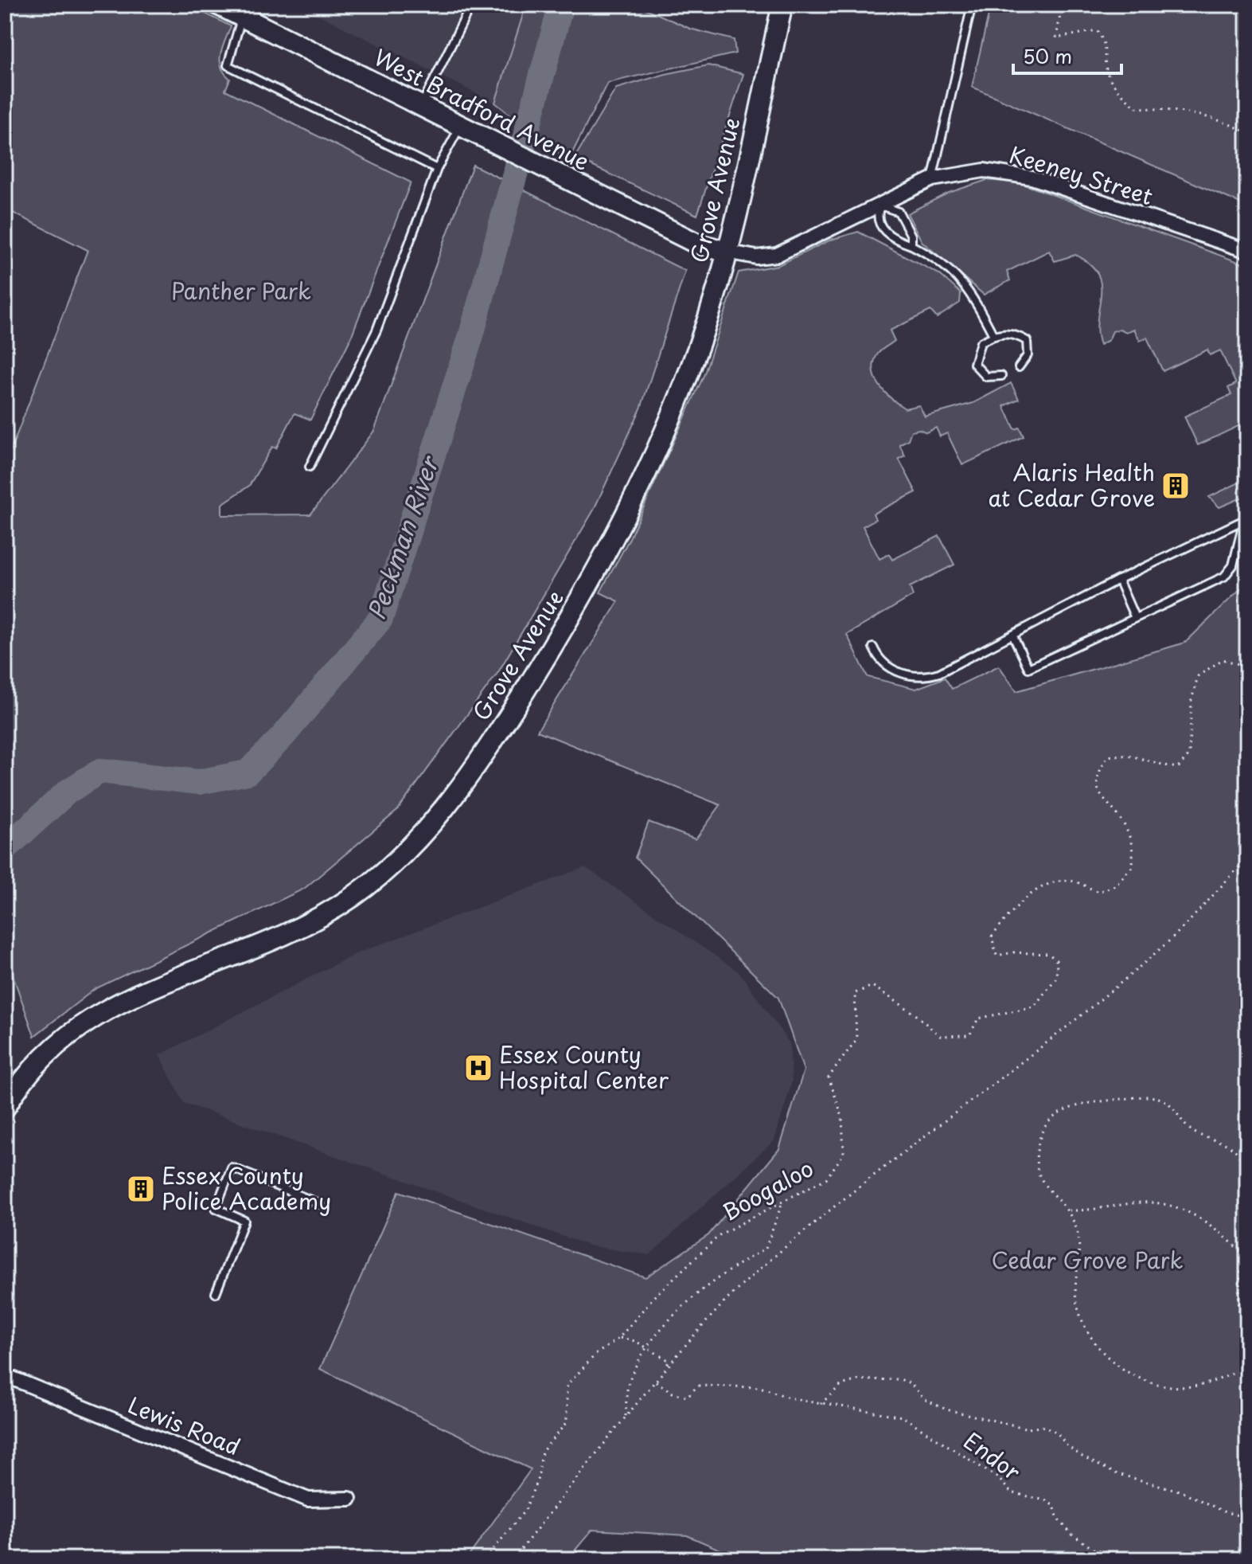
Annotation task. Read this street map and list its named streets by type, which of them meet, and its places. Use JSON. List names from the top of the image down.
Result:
{
  "streets": {
    "street": [
      "West Bradford Avenue",
      "Keeney Street",
      "Grove Avenue",
      "Lewis Road"
    ],
    "path": ["Boogaloo", "Endor"]
  },
  "crossings": [
    ["West Bradford Avenue", "Keeney Street"],
    ["West Bradford Avenue", "Grove Avenue"],
    ["Keeney Street", "Grove Avenue"]
  ],
  "water": ["Peckman River"],
  "parks": ["Panther Park", "Cedar Grove Park"],
  "places": {
    "building": ["Alaris Health at Cedar Grove", "Essex County Police Academy"],
    "hospital": ["Essex County Hospital Center"]
  },
  "scale_bar": "50 m"
}
